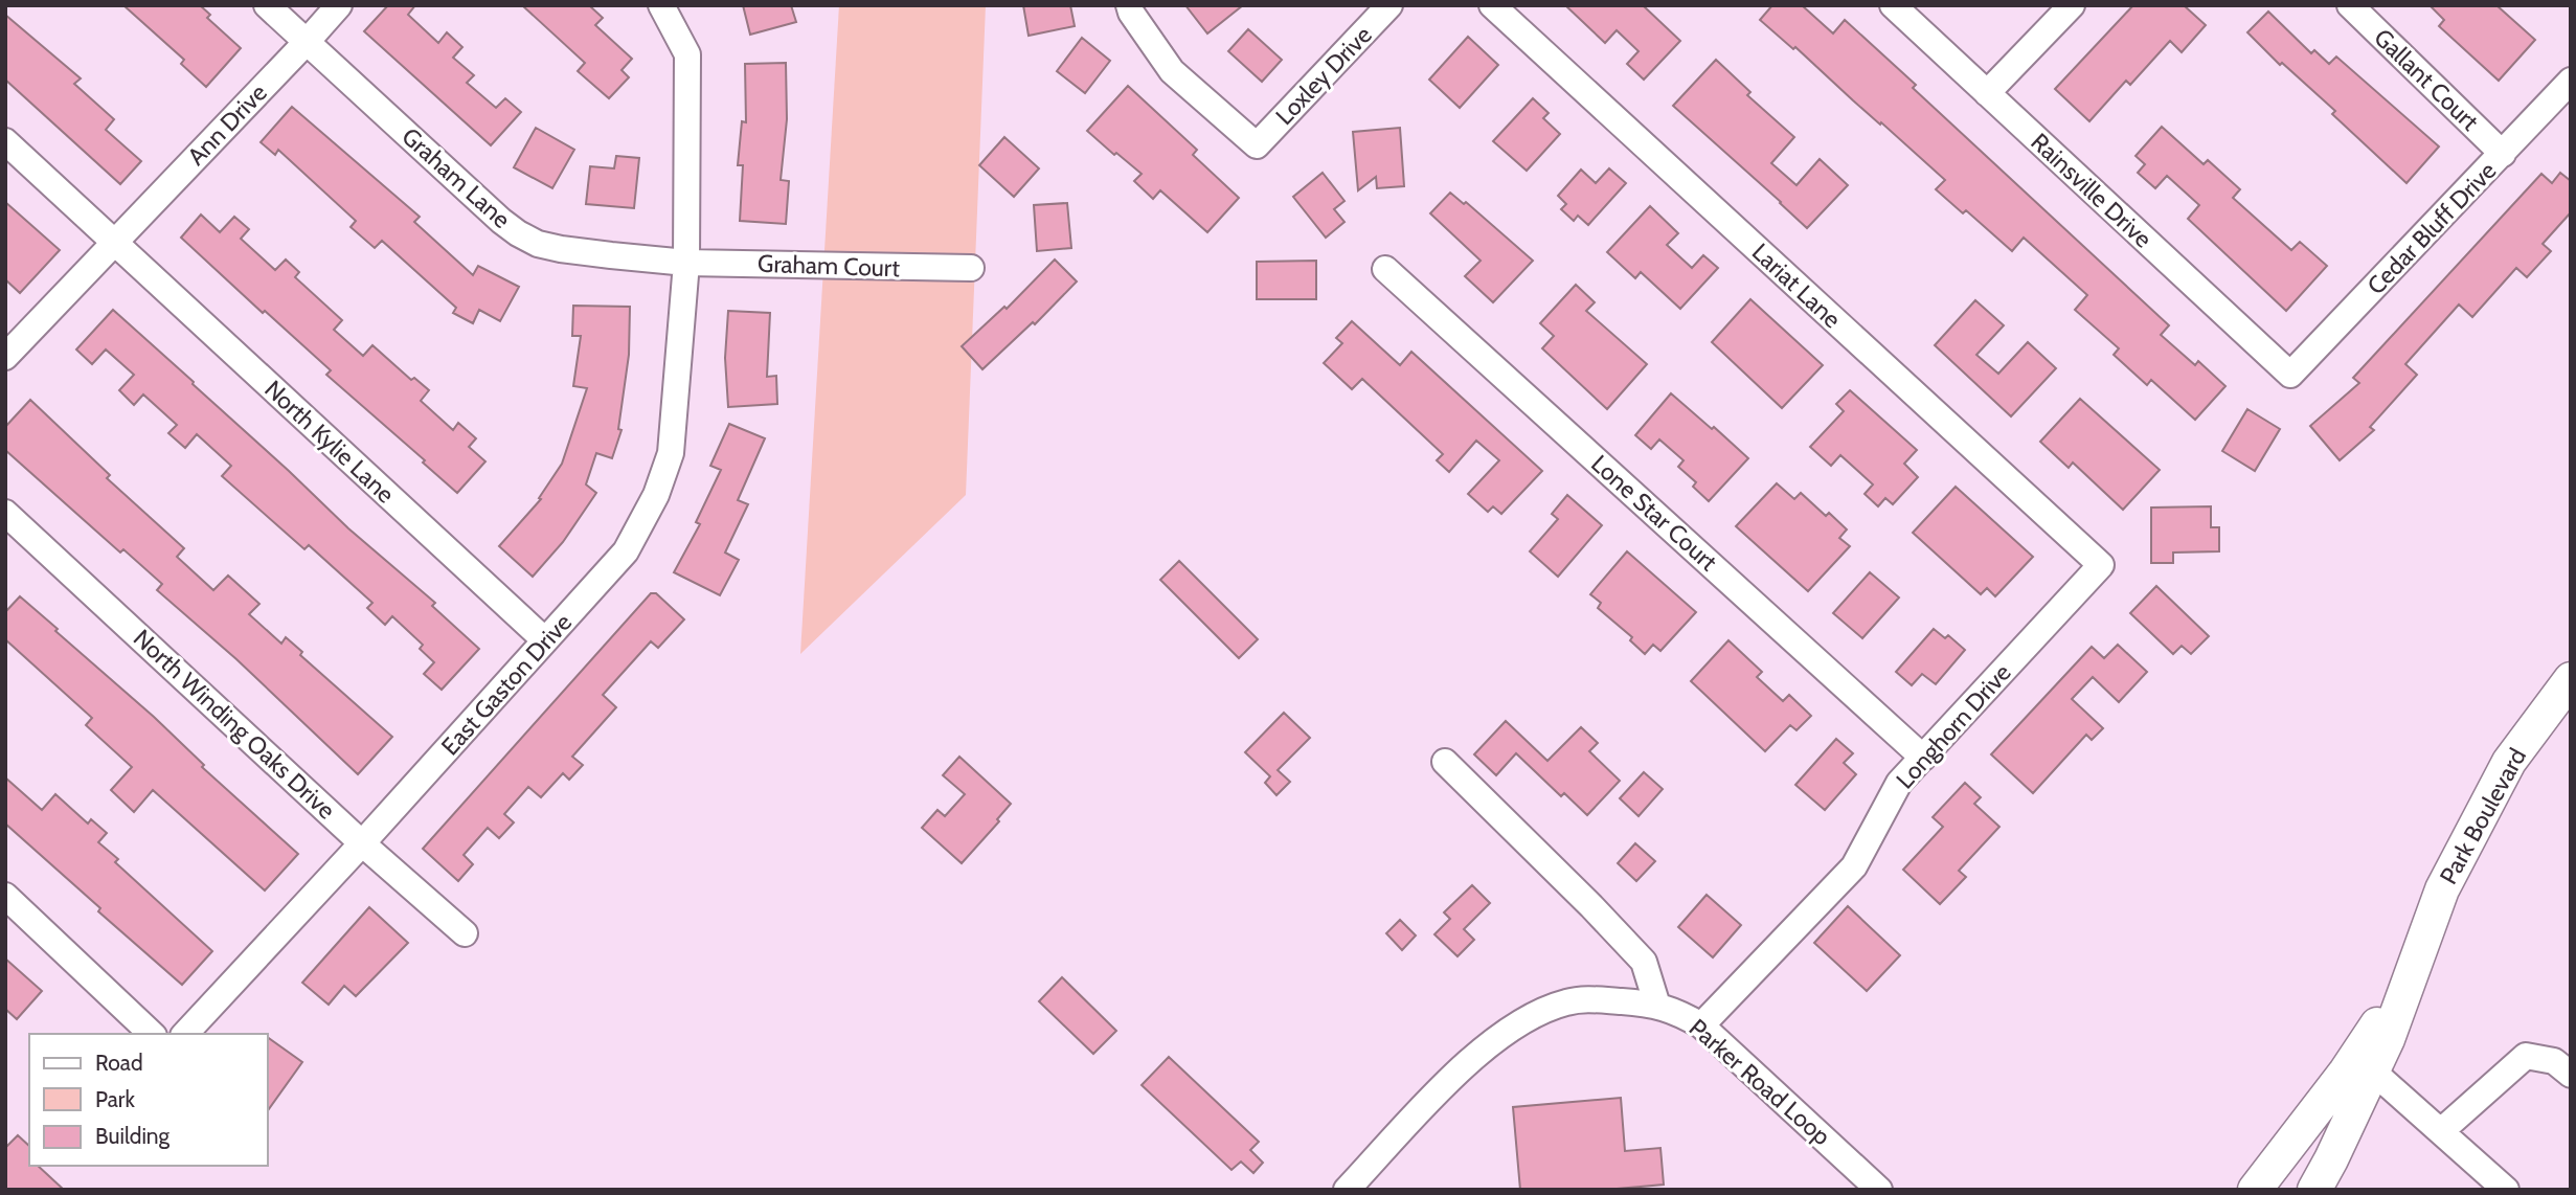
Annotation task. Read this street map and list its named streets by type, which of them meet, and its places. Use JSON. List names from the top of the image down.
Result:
{
  "streets": {
    "main road": ["Park Boulevard"],
    "street": [
      "Loxley Drive",
      "Gallant Court",
      "Ann Drive",
      "Graham Lane",
      "Rainsville Drive",
      "Cedar Bluff Drive",
      "Graham Court",
      "Lariat Lane",
      "North Kylie Lane",
      "Lone Star Court",
      "East Gaston Drive",
      "North Winding Oaks Drive",
      "Longhorn Drive",
      "Parker Road Loop"
    ]
  },
  "crossings": [
    ["Gallant Court", "Cedar Bluff Drive"],
    ["Ann Drive", "Graham Lane"],
    ["Ann Drive", "North Kylie Lane"],
    ["Graham Lane", "Graham Court"],
    ["Graham Lane", "East Gaston Drive"],
    ["Rainsville Drive", "Cedar Bluff Drive"],
    ["Graham Court", "East Gaston Drive"],
    ["Lariat Lane", "Longhorn Drive"],
    ["North Kylie Lane", "East Gaston Drive"],
    ["Lone Star Court", "Longhorn Drive"],
    ["East Gaston Drive", "North Winding Oaks Drive"],
    ["Longhorn Drive", "Parker Road Loop"]
  ],
  "legend": ["Road", "Park", "Building"]
}
